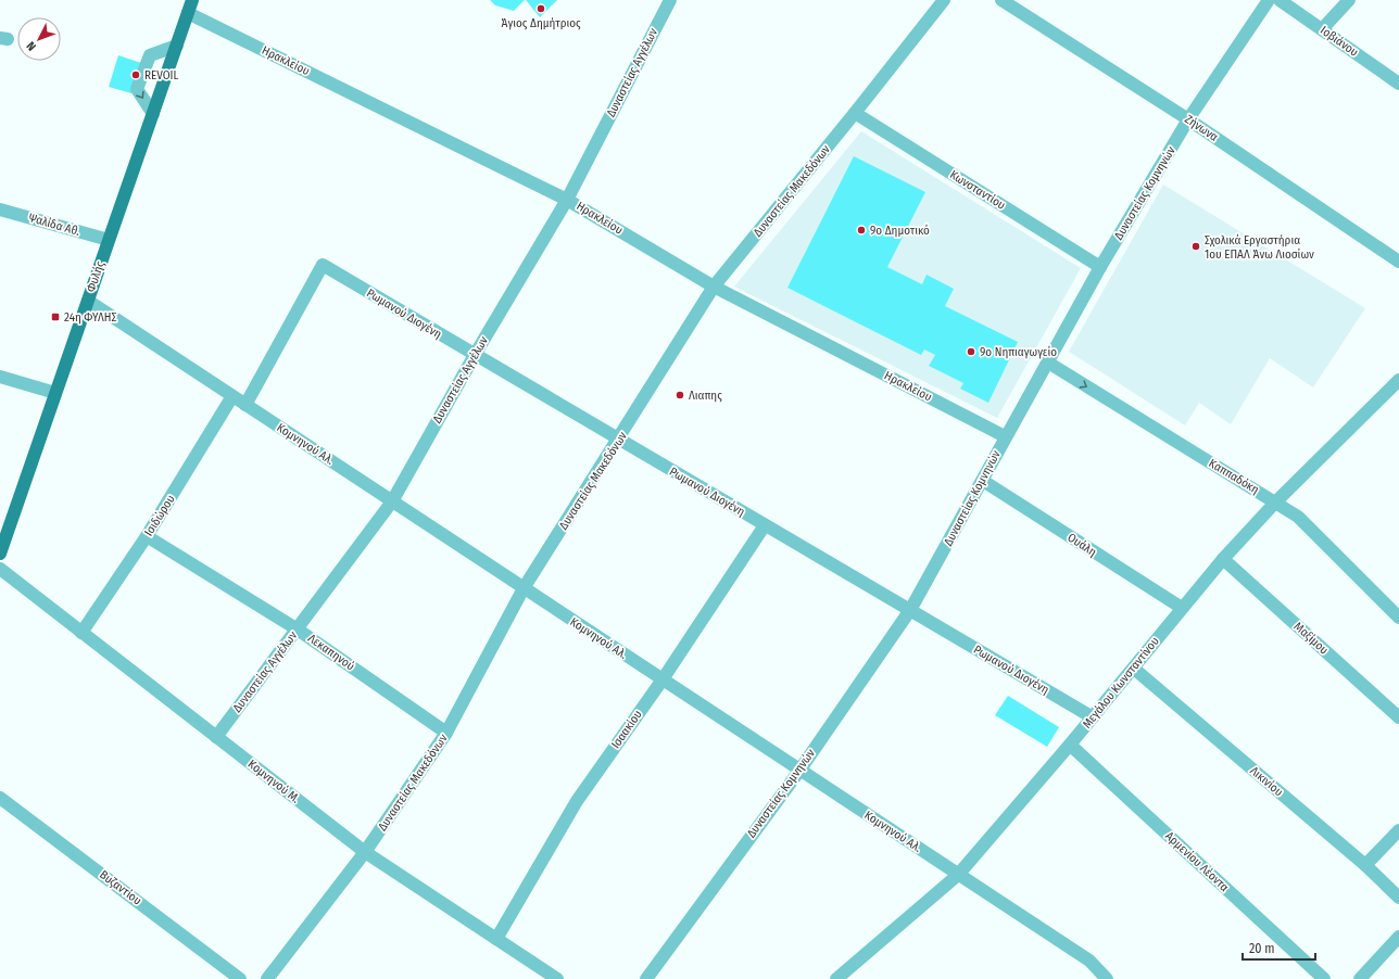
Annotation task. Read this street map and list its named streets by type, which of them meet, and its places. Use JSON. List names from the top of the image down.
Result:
{
  "streets": {
    "main road": ["Φυλής"],
    "street": [
      "Ιοβιάνου",
      "Ηρακλείου",
      "Δυναστείας Αγγέλων",
      "Ζήνωνα",
      "Κωνσταντίου",
      "Δυναστείας Μακεδόνων",
      "Δυναστείας Κομνηνών",
      "Ψαλίδα Αθ.",
      "Ρωμανού Διογένη",
      "Κομνηνού Αλ.",
      "Καππαδόκη",
      "Ισιδώρου",
      "Ουάλη",
      "Μαξίμου",
      "Λεκαπηνού",
      "Μεγάλου Κωνσταντίνου",
      "Ισαακίου",
      "Κομνηνού Μ.",
      "Λικινίου",
      "Αρμενίου Λέοντα",
      "Βυζαντίου"
    ]
  },
  "crossings": [
    ["Ηρακλείου", "Δυναστείας Αγγέλων"],
    ["Ηρακλείου", "Δυναστείας Μακεδόνων"],
    ["Ηρακλείου", "Δυναστείας Κομνηνών"],
    ["Ηρακλείου", "Φυλής"],
    ["Δυναστείας Αγγέλων", "Ρωμανού Διογένη"],
    ["Δυναστείας Αγγέλων", "Κομνηνού Αλ."],
    ["Δυναστείας Αγγέλων", "Λεκαπηνού"],
    ["Δυναστείας Αγγέλων", "Κομνηνού Μ."],
    ["Ζήνωνα", "Δυναστείας Κομνηνών"],
    ["Κωνσταντίου", "Δυναστείας Μακεδόνων"],
    ["Κωνσταντίου", "Δυναστείας Κομνηνών"],
    ["Δυναστείας Μακεδόνων", "Ρωμανού Διογένη"],
    ["Δυναστείας Μακεδόνων", "Κομνηνού Αλ."],
    ["Δυναστείας Μακεδόνων", "Λεκαπηνού"],
    ["Δυναστείας Μακεδόνων", "Κομνηνού Μ."],
    ["Δυναστείας Κομνηνών", "Ρωμανού Διογένη"],
    ["Δυναστείας Κομνηνών", "Κομνηνού Αλ."],
    ["Δυναστείας Κομνηνών", "Καππαδόκη"],
    ["Δυναστείας Κομνηνών", "Ουάλη"],
    ["Ψαλίδα Αθ.", "Φυλής"],
    ["Φυλής", "Κομνηνού Αλ."],
    ["Ρωμανού Διογένη", "Κομνηνού Αλ."],
    ["Ρωμανού Διογένη", "Μεγάλου Κωνσταντίνου"],
    ["Ρωμανού Διογένη", "Ισαακίου"],
    ["Κομνηνού Αλ.", "Ισιδώρου"],
    ["Κομνηνού Αλ.", "Μεγάλου Κωνσταντίνου"],
    ["Κομνηνού Αλ.", "Ισαακίου"],
    ["Καππαδόκη", "Μεγάλου Κωνσταντίνου"],
    ["Ισιδώρου", "Λεκαπηνού"],
    ["Ισιδώρου", "Κομνηνού Μ."],
    ["Ουάλη", "Μεγάλου Κωνσταντίνου"],
    ["Μαξίμου", "Μεγάλου Κωνσταντίνου"],
    ["Μεγάλου Κωνσταντίνου", "Λικινίου"],
    ["Μεγάλου Κωνσταντίνου", "Αρμενίου Λέοντα"],
    ["Ισαακίου", "Κομνηνού Μ."]
  ],
  "one_way": ["Καππαδόκη"],
  "places": {
    "other": [
      "Άγιος Δημήτριος",
      "REVOIL",
      "9ο Δημοτικό",
      "Σχολικά Εργαστήρια 1ου ΕΠΑΛ Άνω Λιοσίων",
      "9ο Νηπιαγωγείο",
      "Λιαπης"
    ],
    "transit": ["24η ΦΥΛΗΣ"]
  },
  "scale_bar": "20 m",
  "north": "bottom left"
}
